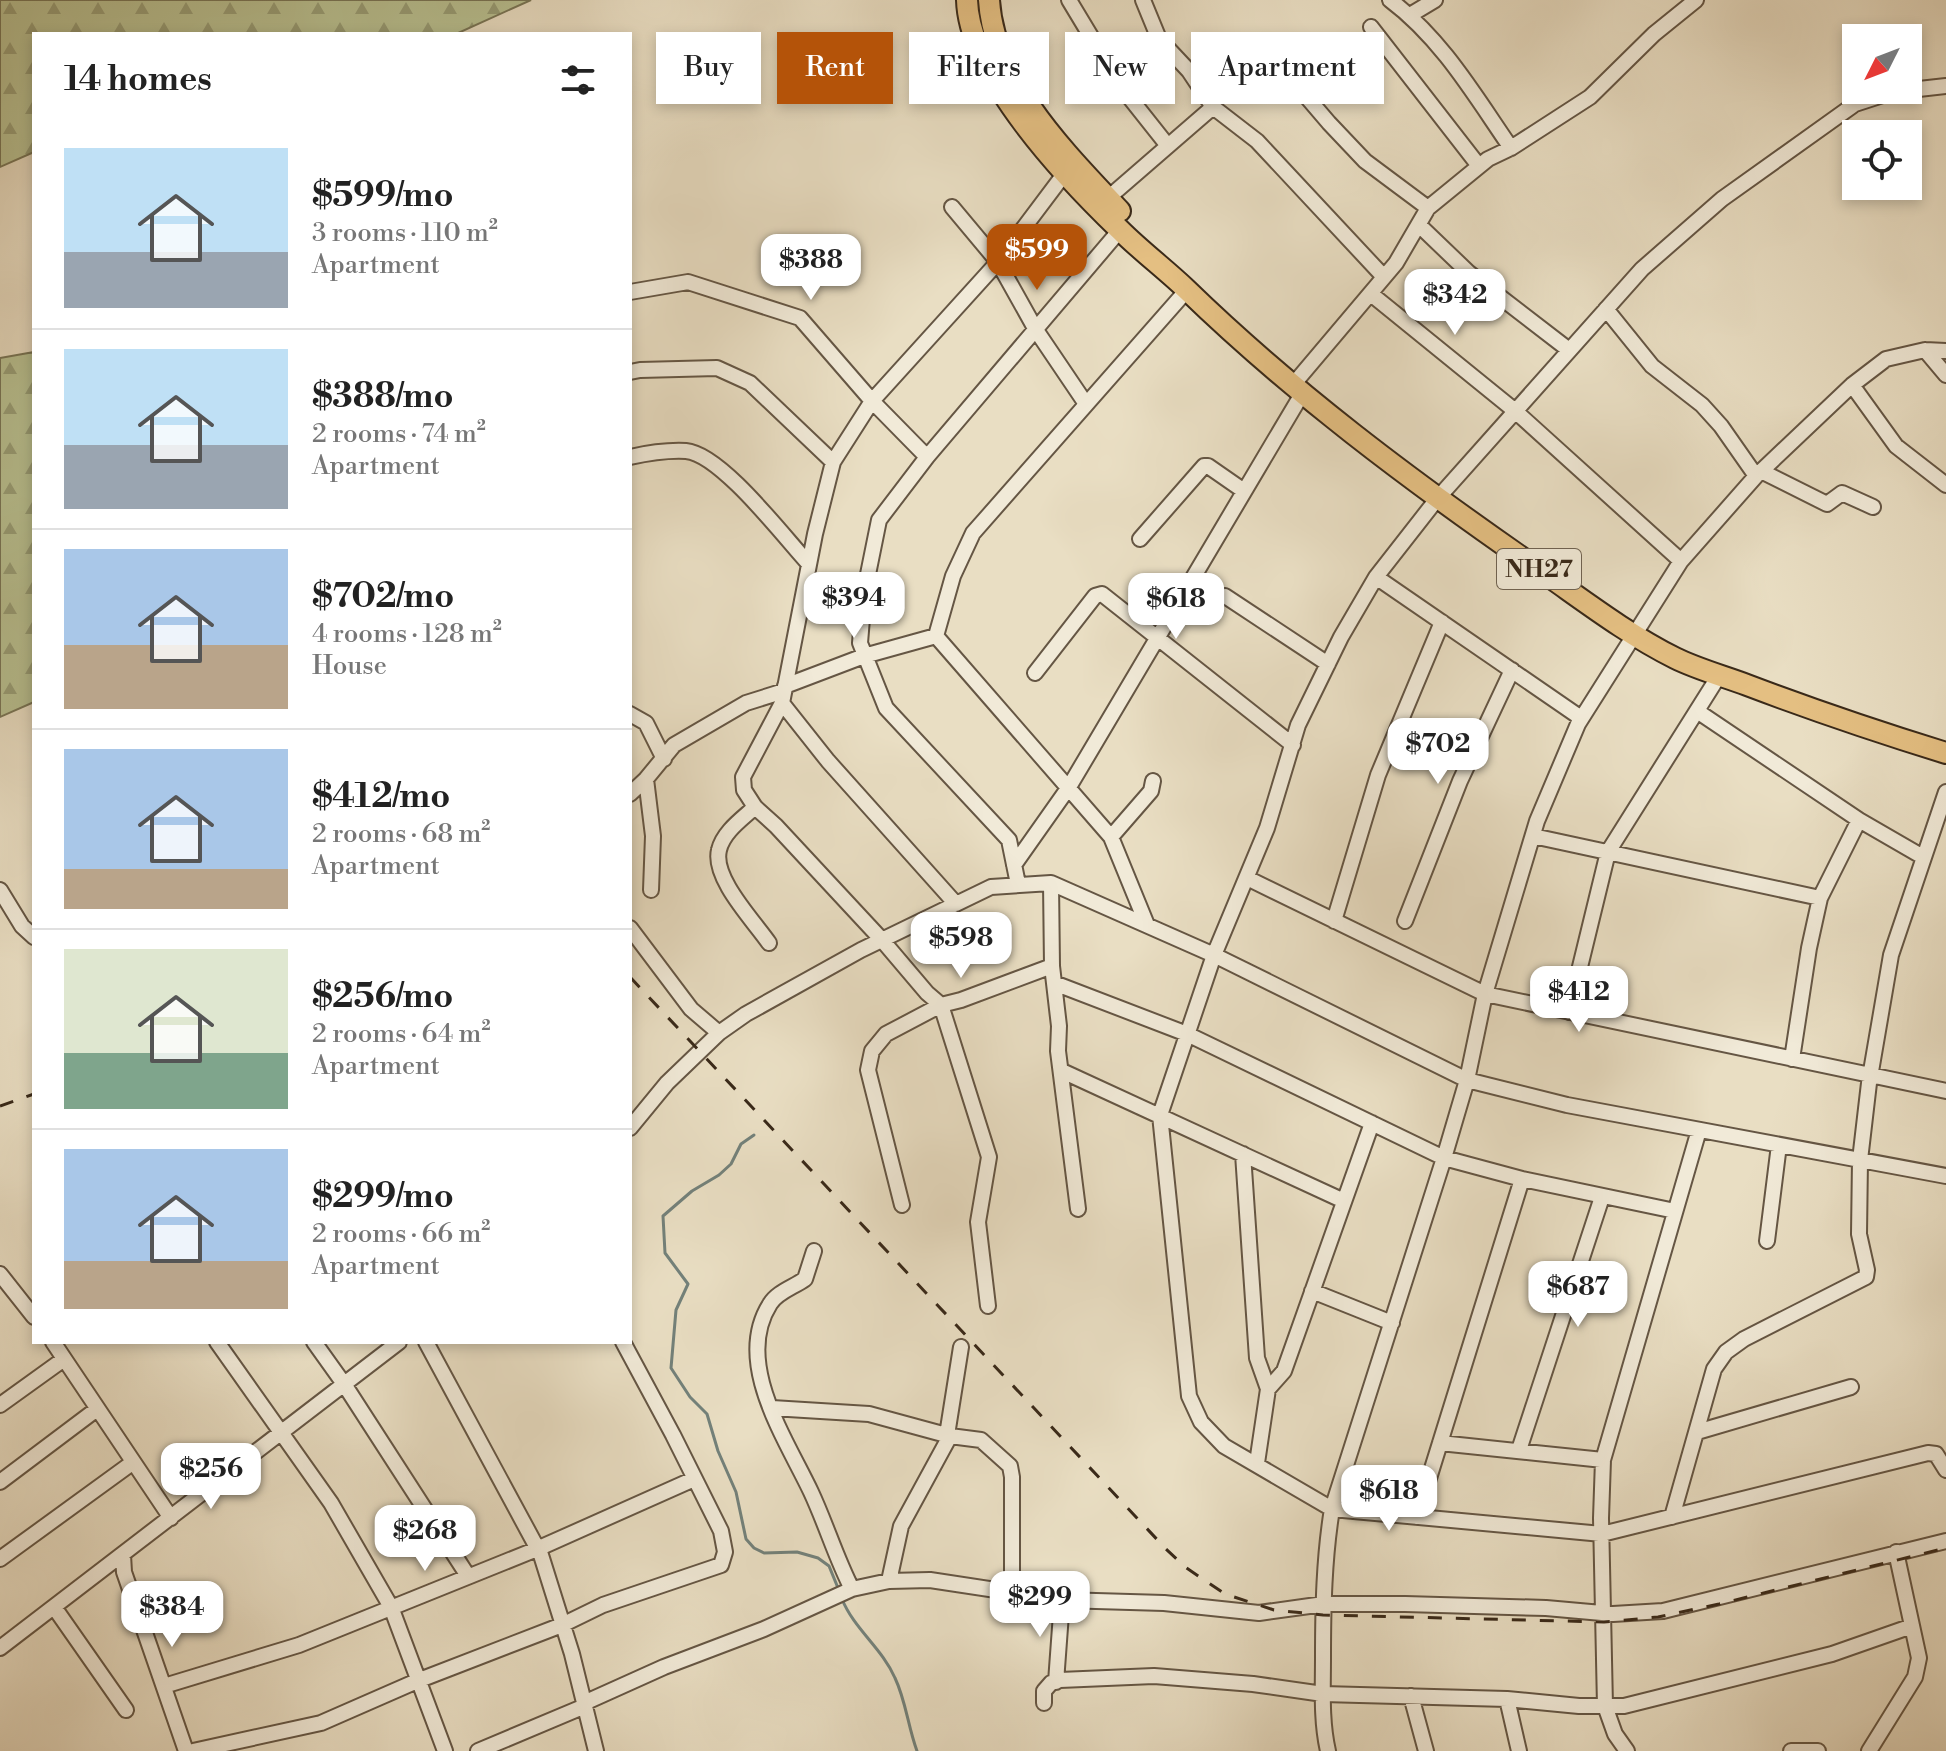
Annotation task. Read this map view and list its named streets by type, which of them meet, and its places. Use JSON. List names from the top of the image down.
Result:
{
  "streets": {
    "highway": ["NH27"]
  },
  "north": "bottom left",
  "page": {
    "chip": [
      "Buy",
      "Rent",
      "Filters",
      "New",
      "Apartment"
    ],
    "heading": "14 homes",
    "list": [
      {
        "name": "$599/mo",
        "note": "3 rooms · 110 m² · Apartment"
      },
      {
        "name": "$388/mo",
        "note": "2 rooms · 74 m² · Apartment"
      },
      {
        "name": "$702/mo",
        "note": "4 rooms · 128 m² · House"
      },
      {
        "name": "$412/mo",
        "note": "2 rooms · 68 m² · Apartment"
      },
      {
        "name": "$256/mo",
        "note": "2 rooms · 64 m² · Apartment"
      },
      {
        "name": "$299/mo",
        "note": "2 rooms · 66 m² · Apartment"
      }
    ],
    "price": [
      "$599",
      "$388",
      "$342",
      "$394",
      "$618",
      "$702",
      "$598",
      "$412",
      "$687",
      "$256",
      "$618",
      "$268",
      "$299",
      "$384"
    ]
  }
}
